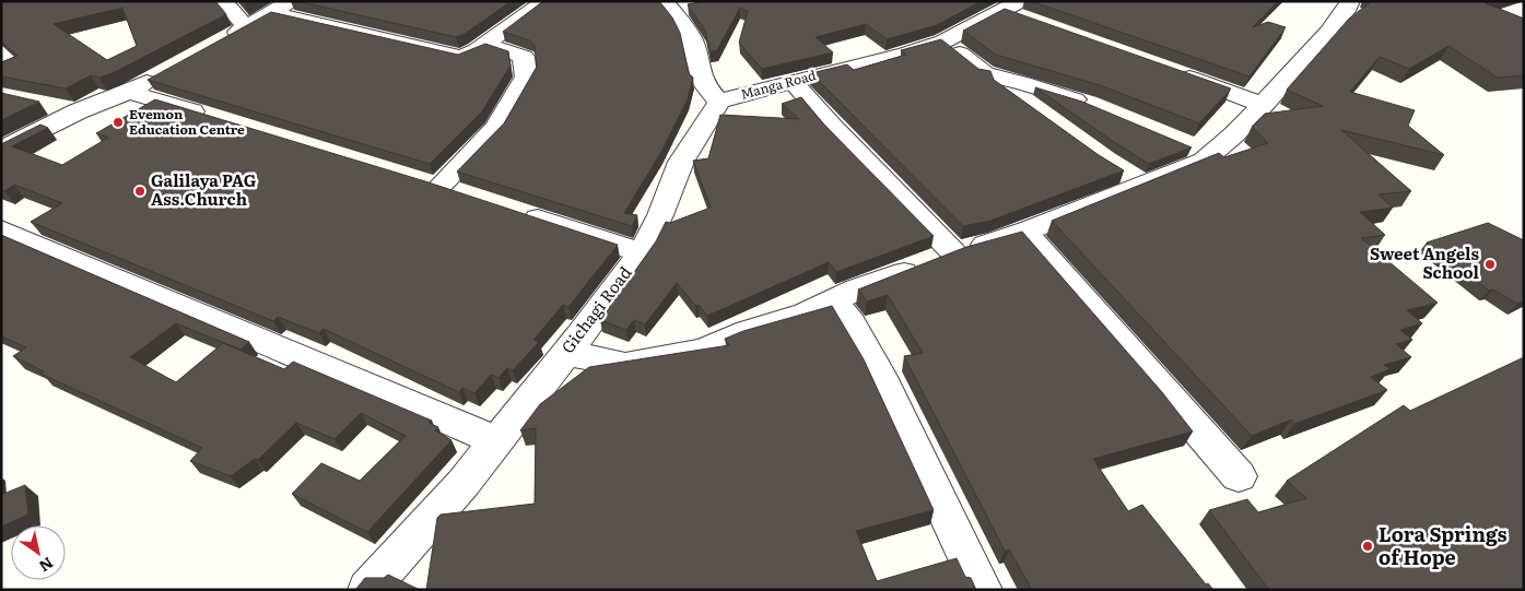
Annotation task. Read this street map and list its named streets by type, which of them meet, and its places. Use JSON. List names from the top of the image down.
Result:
{
  "streets": {
    "street": ["Manga Road", "Gichagi Road"]
  },
  "crossings": [
    ["Manga Road", "Gichagi Road"]
  ],
  "places": [
    "Evemon Education Centre",
    "Galilaya PAG Ass.Church",
    "Sweet Angels School",
    "Lora Springs of Hope"
  ],
  "north": "bottom right"
}
